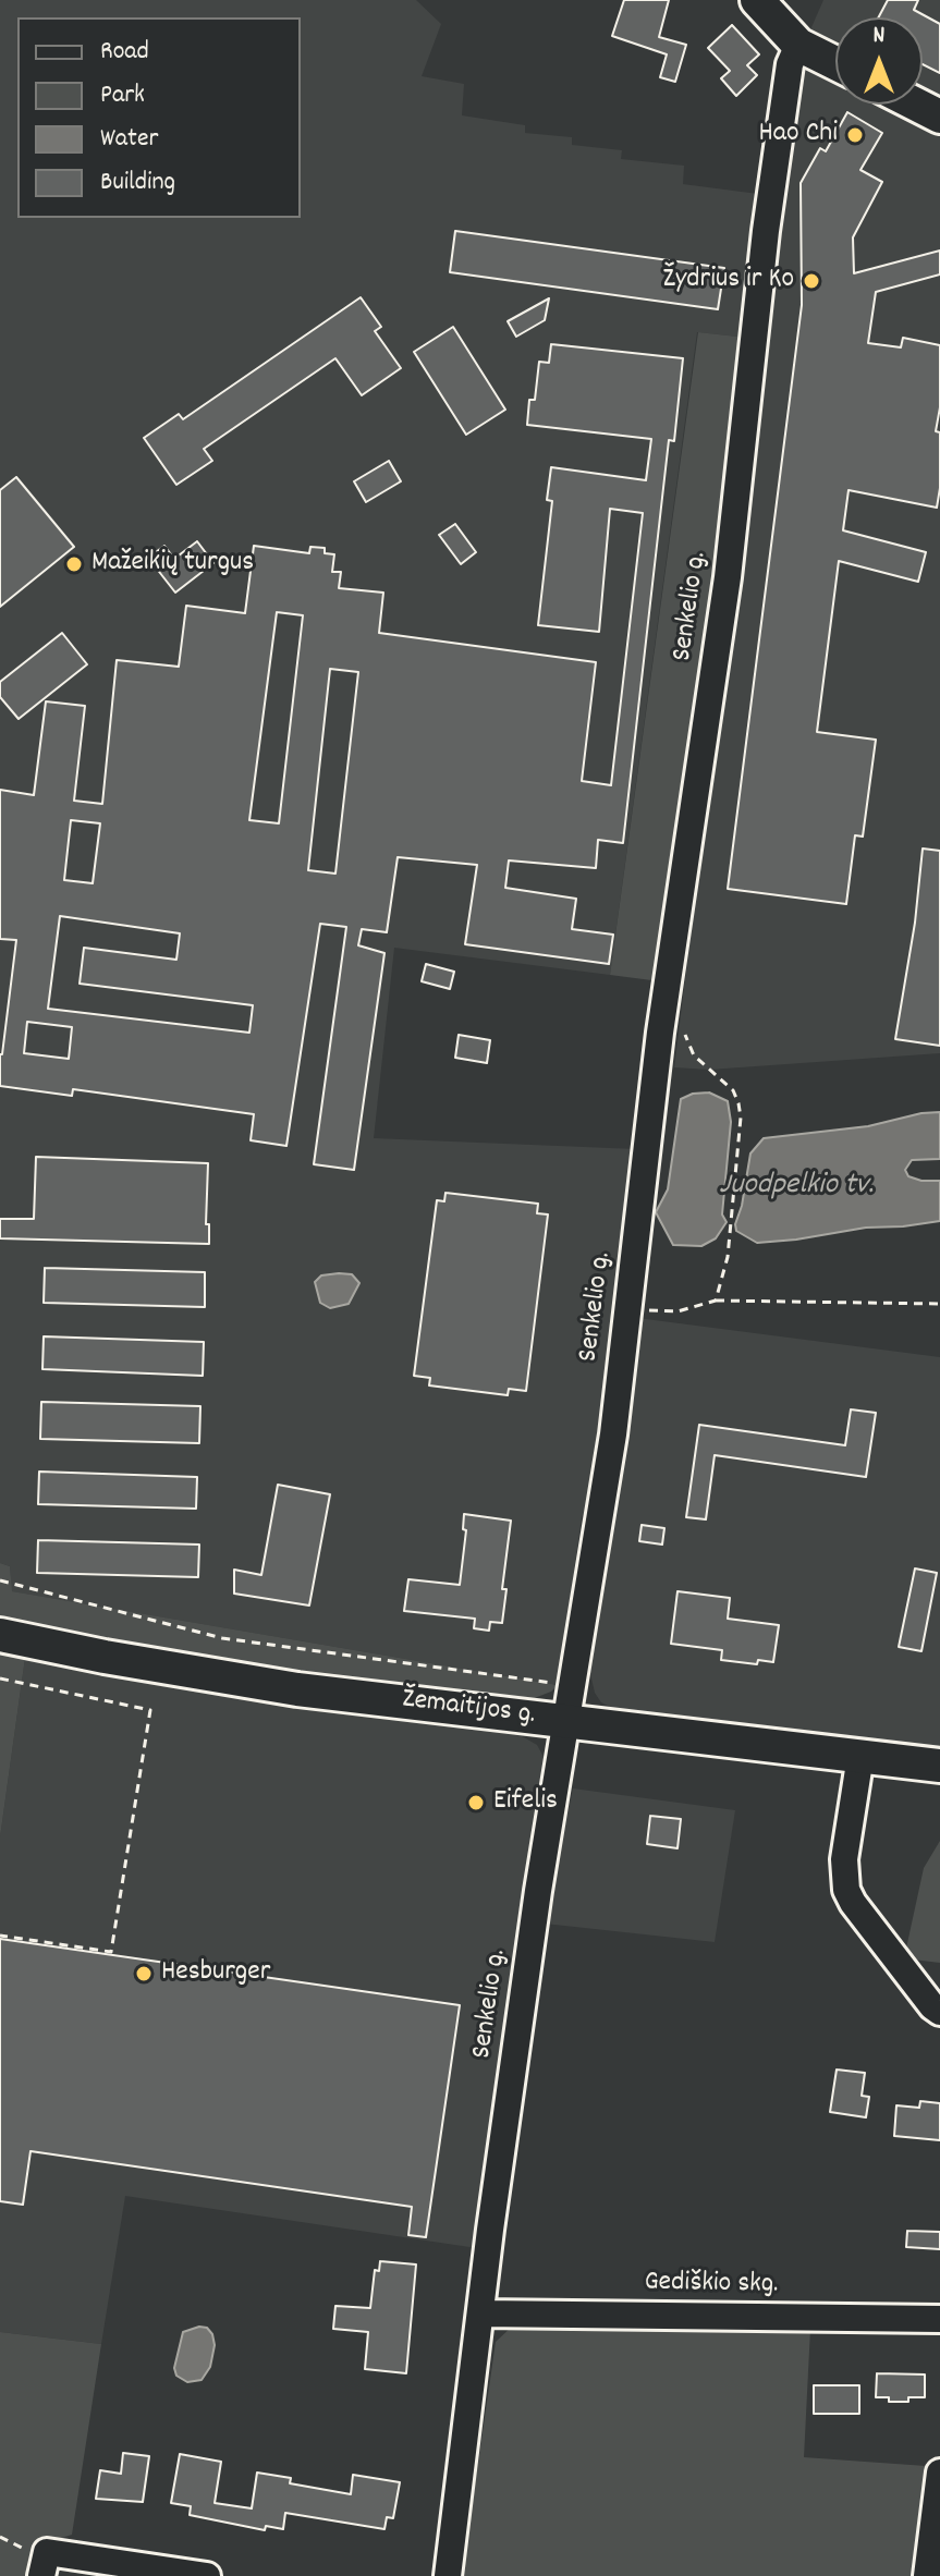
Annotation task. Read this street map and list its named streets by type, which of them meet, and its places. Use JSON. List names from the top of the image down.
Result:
{
  "streets": {
    "main road": ["Žemaitijos g."],
    "street": ["Senkelio g.", "Gediškio skg."]
  },
  "crossings": [
    ["Senkelio g.", "Žemaitijos g."],
    ["Senkelio g.", "Gediškio skg."]
  ],
  "water": ["Juodpelkio tv."],
  "places": [
    "Hao Chi",
    "Žydrius ir Ko",
    "Mažeikių turgus",
    "Eifelis",
    "Hesburger"
  ],
  "legend": [
    "Road",
    "Park",
    "Water",
    "Building"
  ],
  "north": "top"
}
